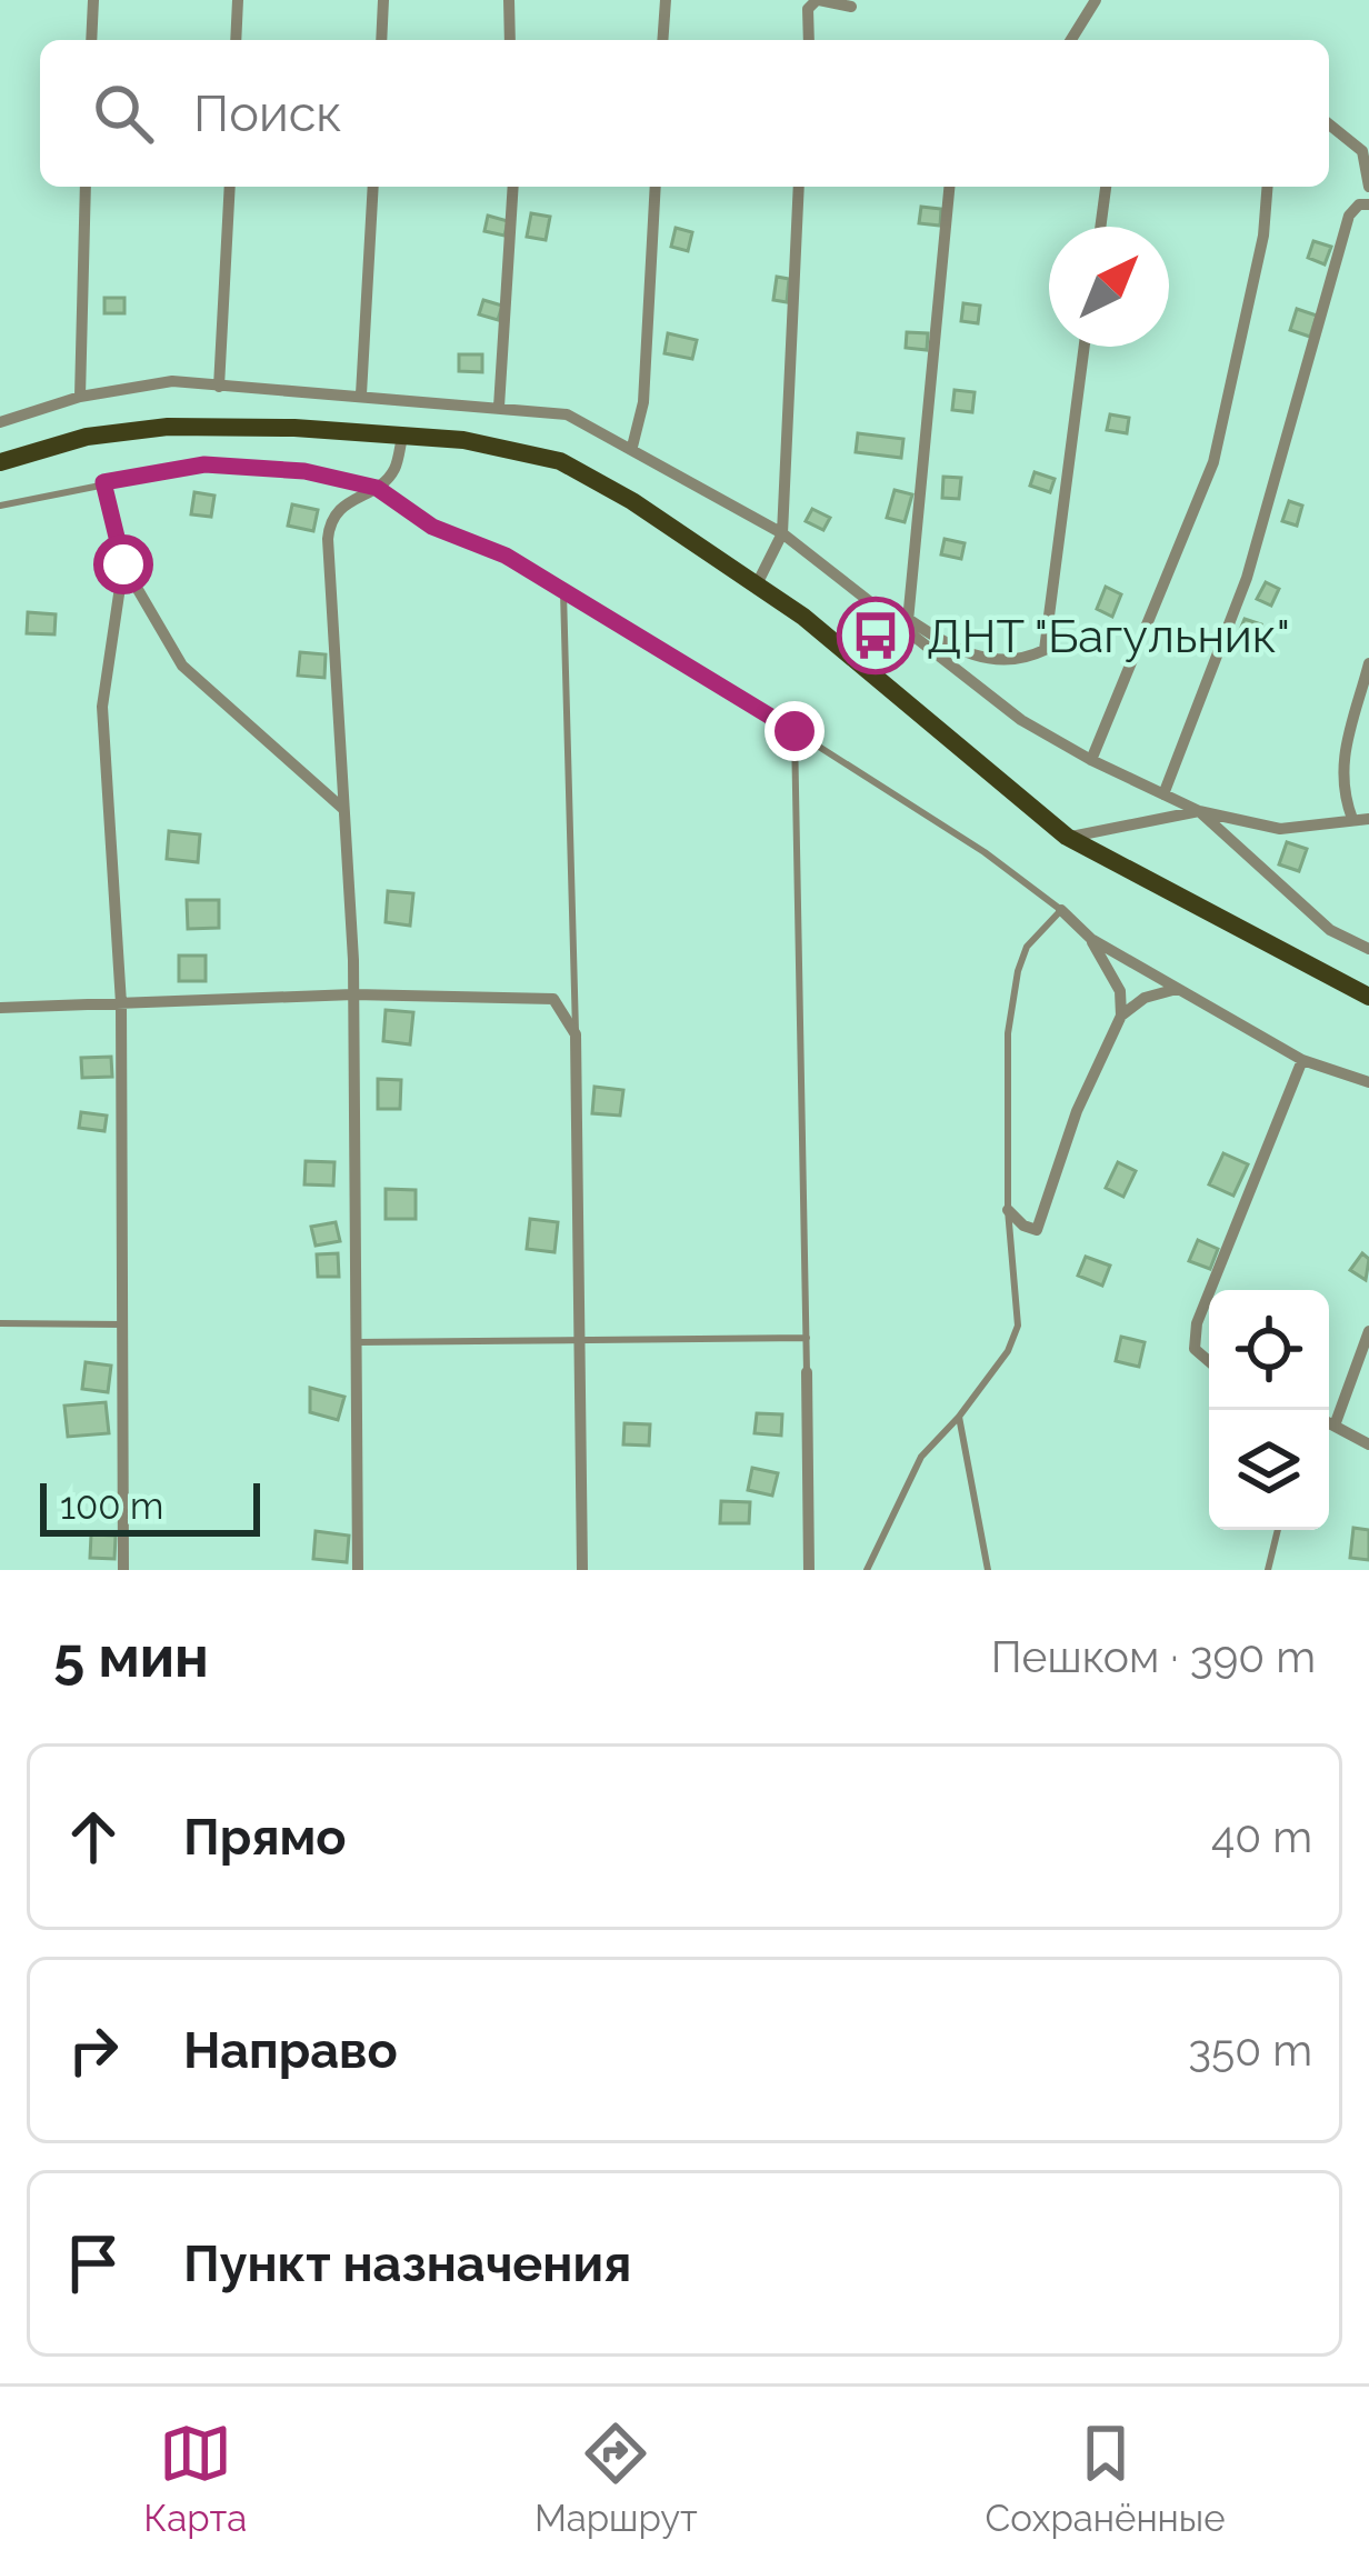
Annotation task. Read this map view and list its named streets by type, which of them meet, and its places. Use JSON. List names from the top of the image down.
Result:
{
  "places": {
    "bus stop": ["ДНТ \"Багульник\""]
  },
  "scale_bar": "100 m",
  "north": "top right",
  "page": {
    "search": "Поиск",
    "scale": "100 m",
    "heading": ["5 мин", "Пешком · 390 m"],
    "list": [
      ["Прямо", "40 m"],
      ["Направо", "350 m"],
      "Пункт назначения"
    ],
    "nav": ["Карта", "Маршрут", "Сохранённые"]
  }
}
